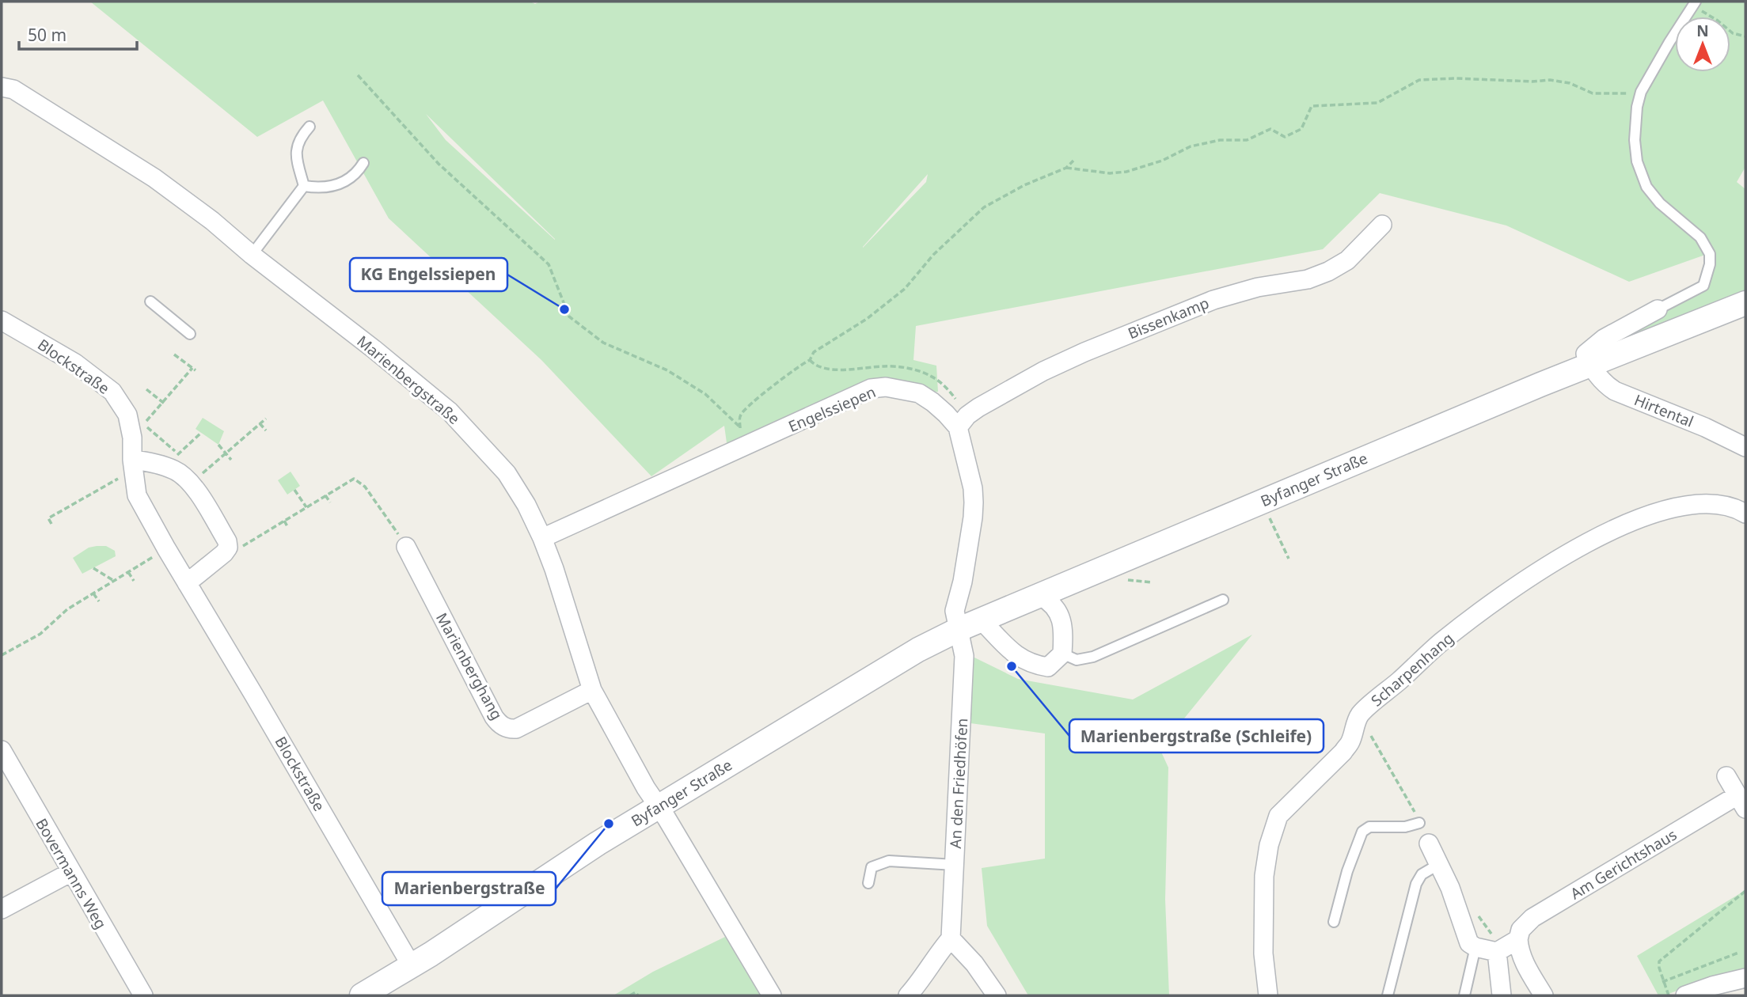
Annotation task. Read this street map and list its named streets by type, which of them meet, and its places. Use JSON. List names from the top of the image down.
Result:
{
  "streets": {
    "street": [
      "Bissenkamp",
      "Blockstraße",
      "Marienbergstraße",
      "Engelssiepen",
      "Hirtental",
      "Byfanger Straße",
      "Marienberghang",
      "Scharpenhang",
      "An den Friedhöfen",
      "Am Gerichtshaus",
      "Bovermanns Weg"
    ]
  },
  "crossings": [
    ["Bissenkamp", "Engelssiepen"],
    ["Blockstraße", "Byfanger Straße"],
    ["Marienbergstraße", "Engelssiepen"],
    ["Marienbergstraße", "Byfanger Straße"],
    ["Marienbergstraße", "Marienberghang"],
    ["Hirtental", "Byfanger Straße"],
    ["Byfanger Straße", "An den Friedhöfen"]
  ],
  "places": ["KG Engelssiepen", "Marienbergstraße (Schleife)", "Marienbergstraße"],
  "scale_bar": "50 m",
  "north": "top"
}
